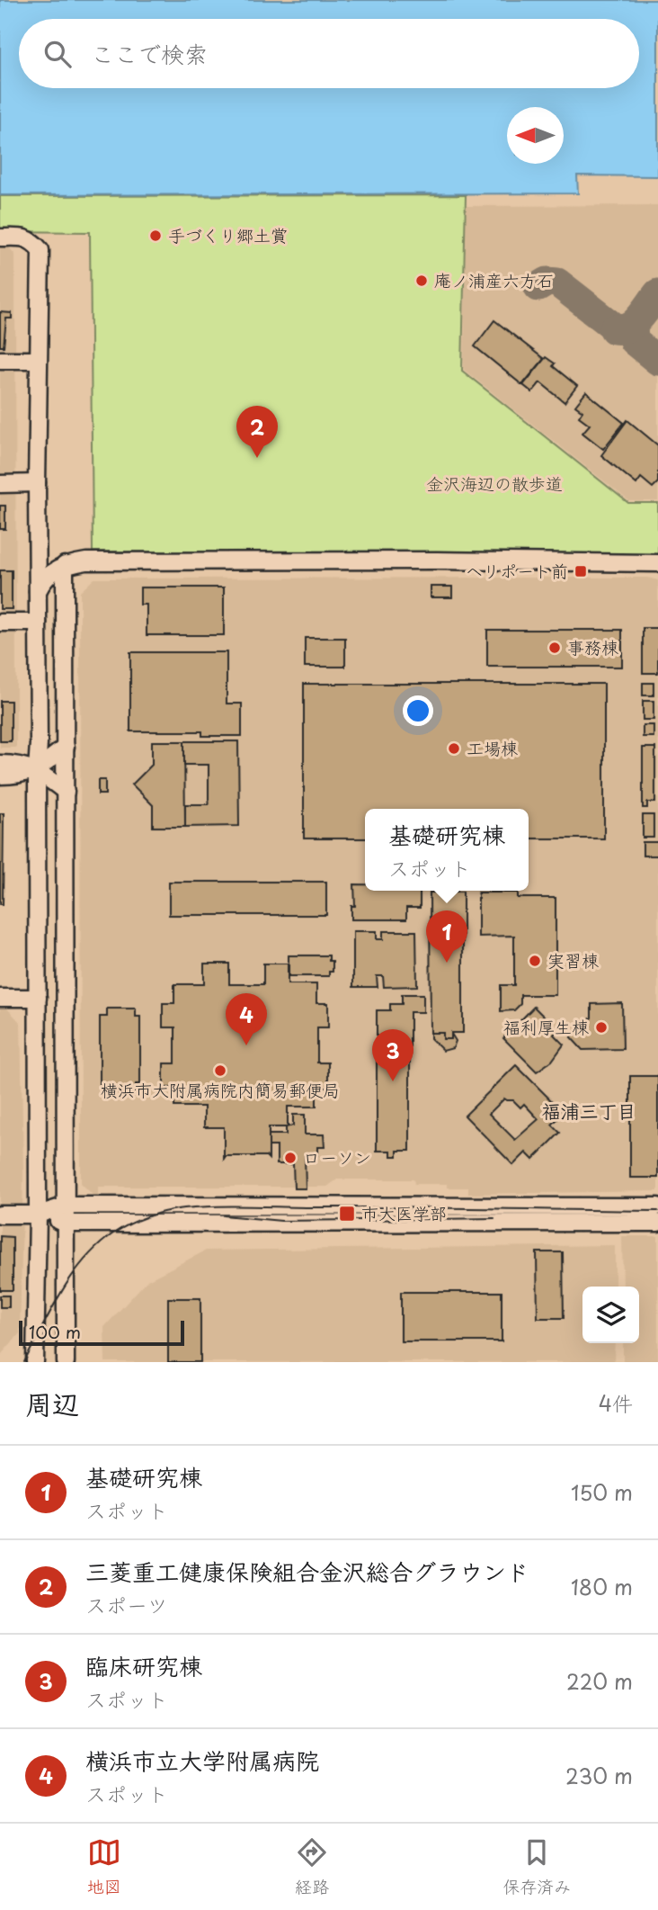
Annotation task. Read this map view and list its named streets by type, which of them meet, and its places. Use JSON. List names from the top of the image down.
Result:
{
  "districts": ["福浦三丁目"],
  "parks": ["金沢海辺の散歩道"],
  "places": {
    "other": [
      "手づくり郷土賞",
      "庵ノ浦産六方石",
      "事務棟",
      "工場棟",
      "実習棟",
      "福利厚生棟",
      "横浜市大附属病院内簡易郵便局",
      "ローソン"
    ],
    "transit": ["ヘリポート前", "市大医学部"]
  },
  "scale_bar": "100 m",
  "north": "left",
  "page": {
    "search": "ここで検索",
    "pins": [
      "2",
      "1",
      "4",
      "3"
    ],
    "popup": ["基礎研究棟", "スポット"],
    "scale": "100 m",
    "heading": ["周辺", "4件"],
    "list": [
      {
        "mark": "1",
        "name": "基礎研究棟",
        "note": "スポット",
        "value": "150 m"
      },
      {
        "mark": "2",
        "name": "三菱重工健康保険組合金沢総合グラウンド",
        "note": "スポーツ",
        "value": "180 m"
      },
      {
        "mark": "3",
        "name": "臨床研究棟",
        "note": "スポット",
        "value": "220 m"
      },
      {
        "mark": "4",
        "name": "横浜市立大学附属病院",
        "note": "スポット",
        "value": "230 m"
      }
    ],
    "nav": ["地図", "経路", "保存済み"]
  }
}
